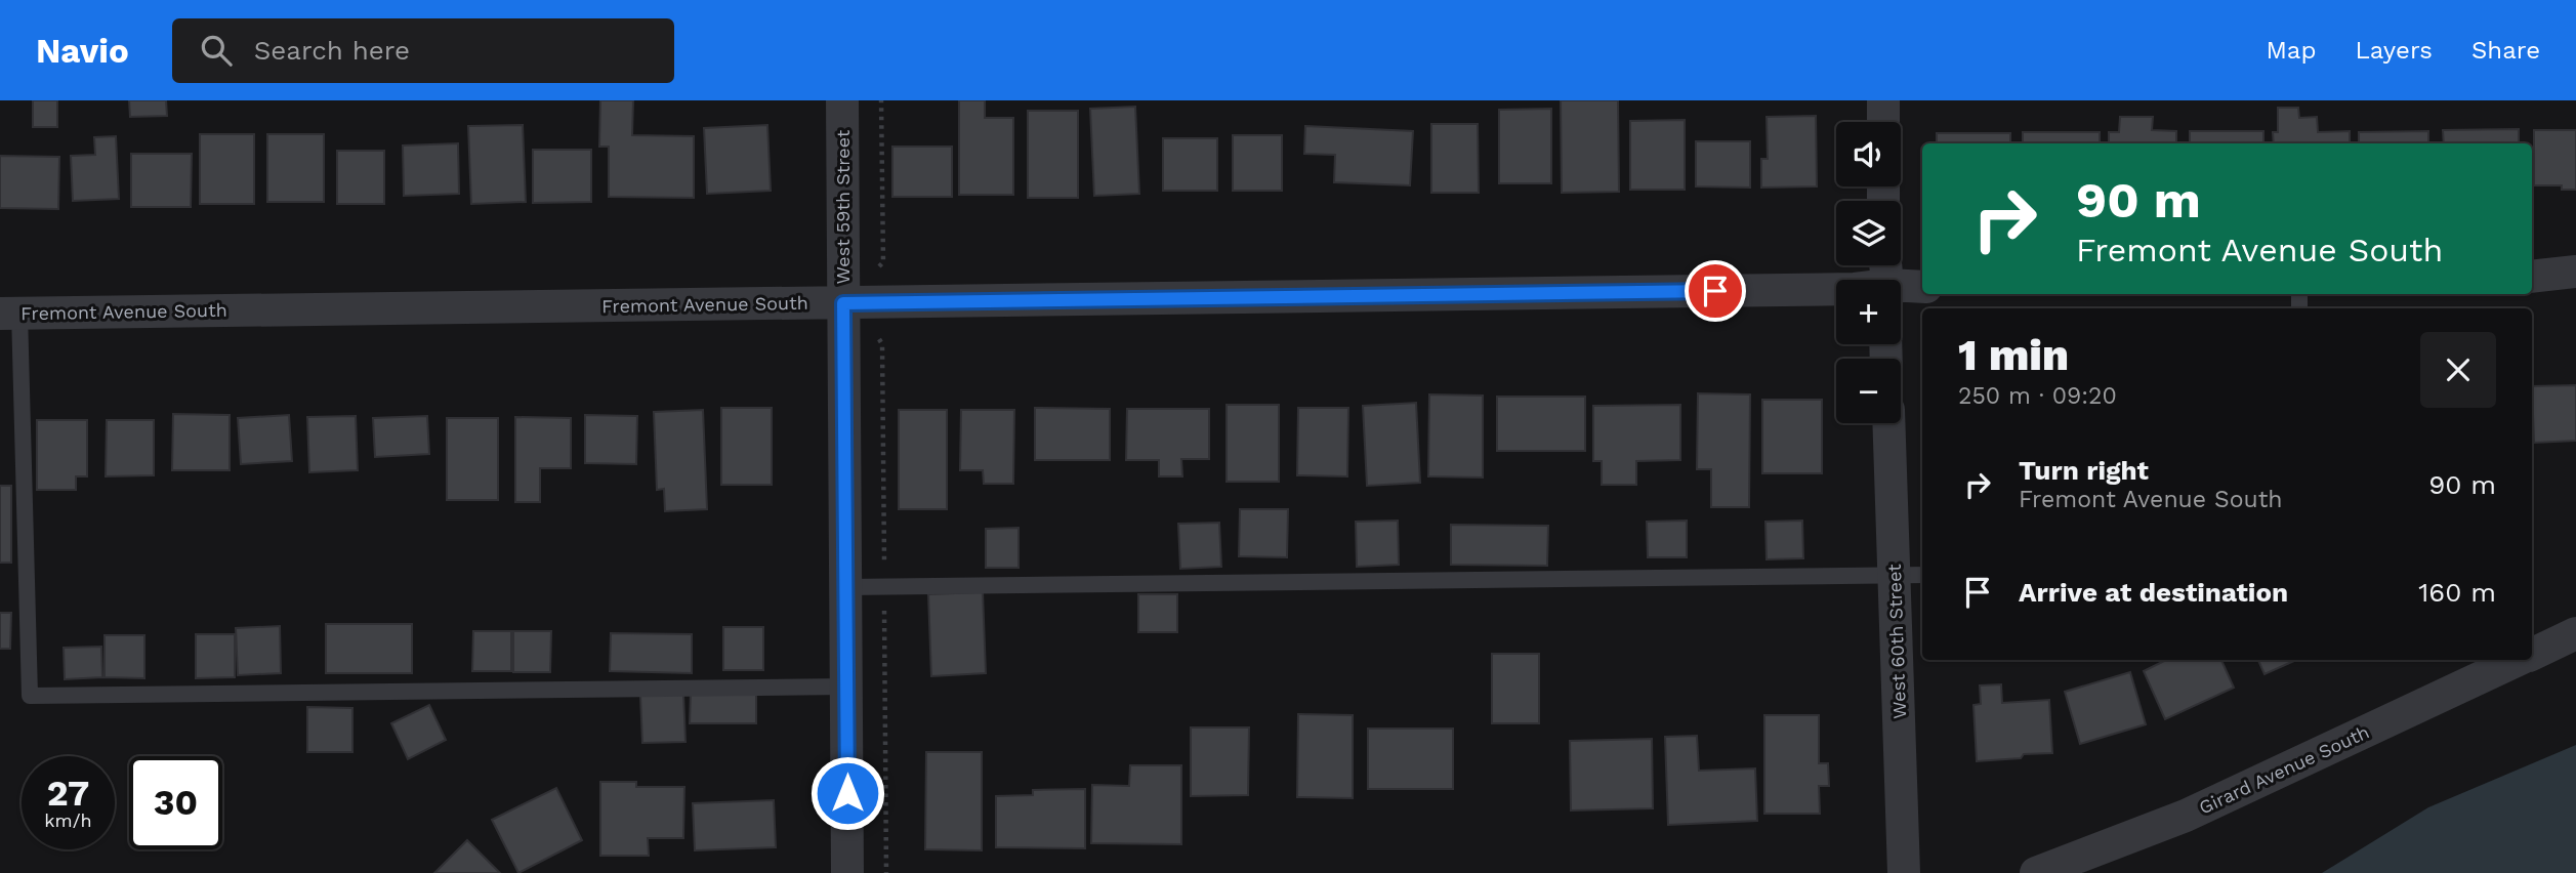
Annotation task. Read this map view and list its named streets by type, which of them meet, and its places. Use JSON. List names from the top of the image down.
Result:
{
  "streets": {
    "street": [
      "West 59th Street",
      "Fremont Avenue South",
      "West 60th Street",
      "Girard Avenue South"
    ]
  },
  "crossings": [
    ["West 59th Street", "Fremont Avenue South"]
  ],
  "page": {
    "header": "Navio",
    "search": "Search here",
    "nav": ["Map", "Layers", "Share"],
    "map_buttons": ["+", "−"],
    "turn": ["90 m", "Fremont Avenue South"],
    "heading": ["1 min", "250 m · 09:20"],
    "list": [
      {
        "name": "Turn right",
        "note": "Fremont Avenue South",
        "value": "90 m"
      },
      {
        "name": "Arrive at destination",
        "value": "160 m"
      }
    ],
    "speed": "27 km/h",
    "limit": "30"
  }
}
